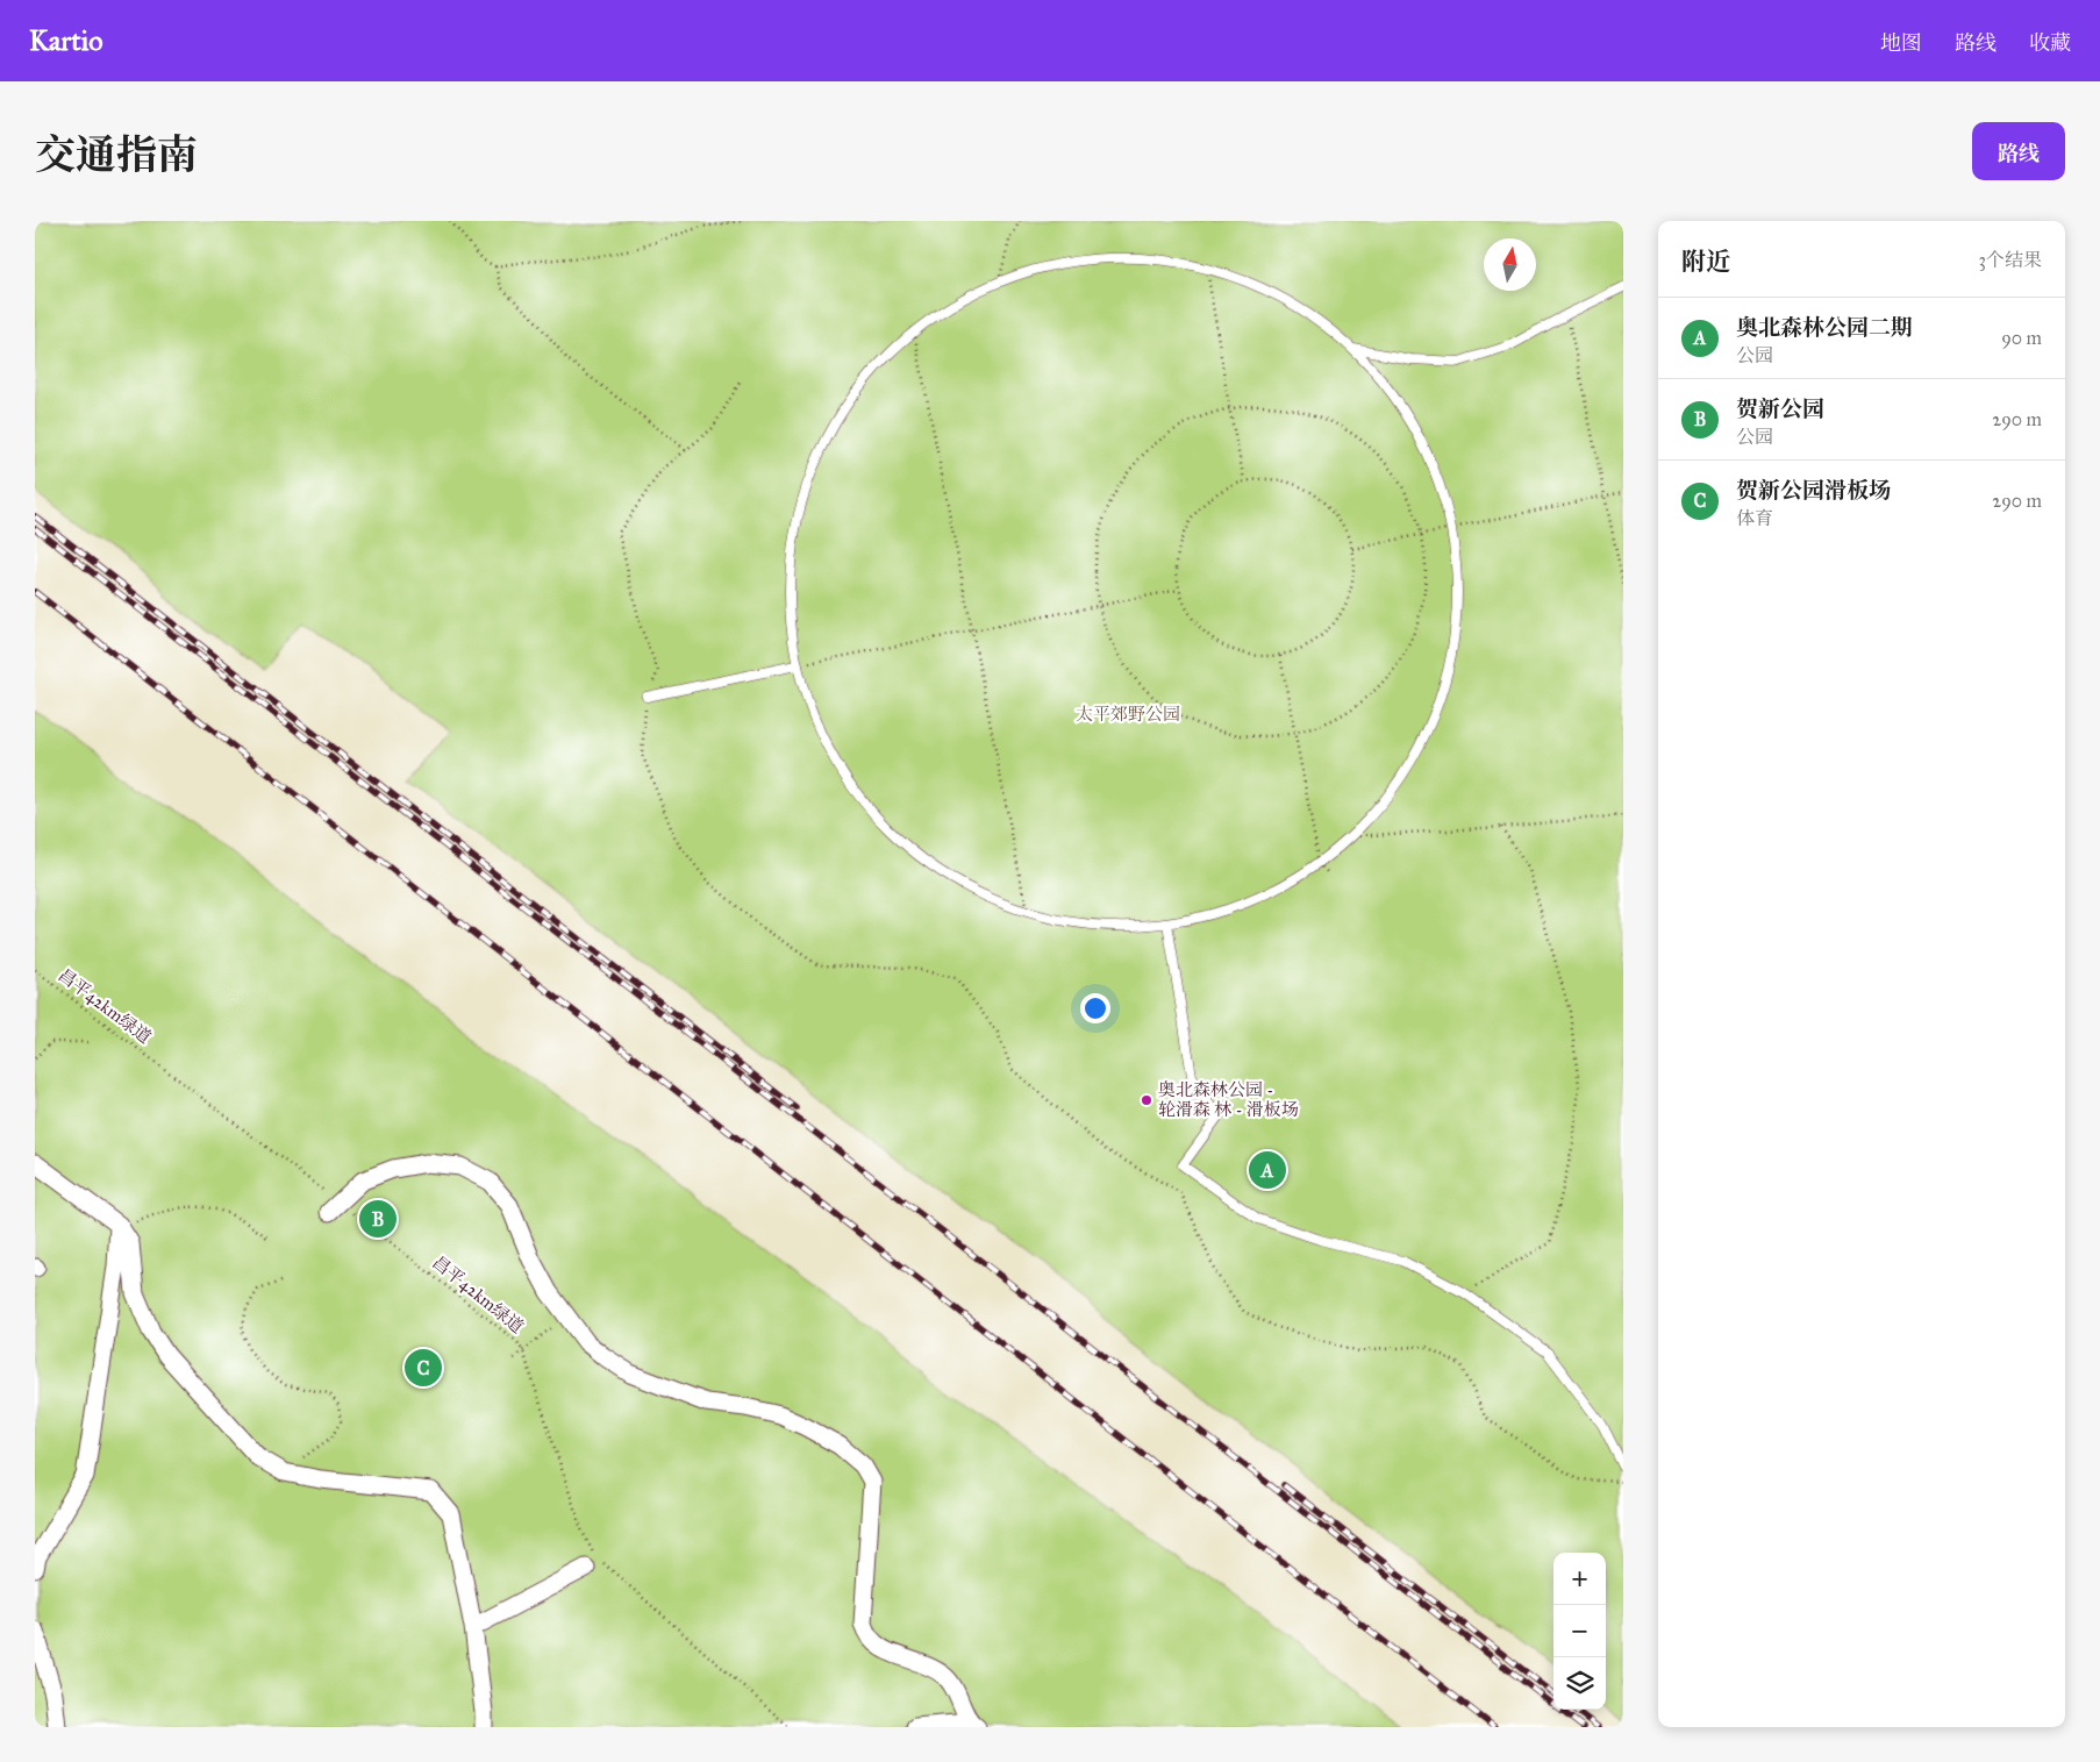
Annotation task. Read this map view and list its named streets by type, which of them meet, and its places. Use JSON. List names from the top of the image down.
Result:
{
  "streets": {
    "path": ["昌平42km绿道"]
  },
  "parks": ["太平郊野公园"],
  "places": ["奥北森林公园 - 轮滑森 林 - 滑板场"],
  "north": "top",
  "page": {
    "header": "Kartio",
    "nav": ["地图", "路线", "收藏"],
    "title": "交通指南",
    "buttons": "路线",
    "heading": ["附近", "3个结果"],
    "list": [
      {
        "mark": "A",
        "name": "奥北森林公园二期",
        "note": "公园",
        "value": "90 m"
      },
      {
        "mark": "B",
        "name": "贺新公园",
        "note": "公园",
        "value": "290 m"
      },
      {
        "mark": "C",
        "name": "贺新公园滑板场",
        "note": "体育",
        "value": "290 m"
      }
    ],
    "pins": ["A", "B", "C"],
    "map_buttons": ["+", "−"]
  }
}
